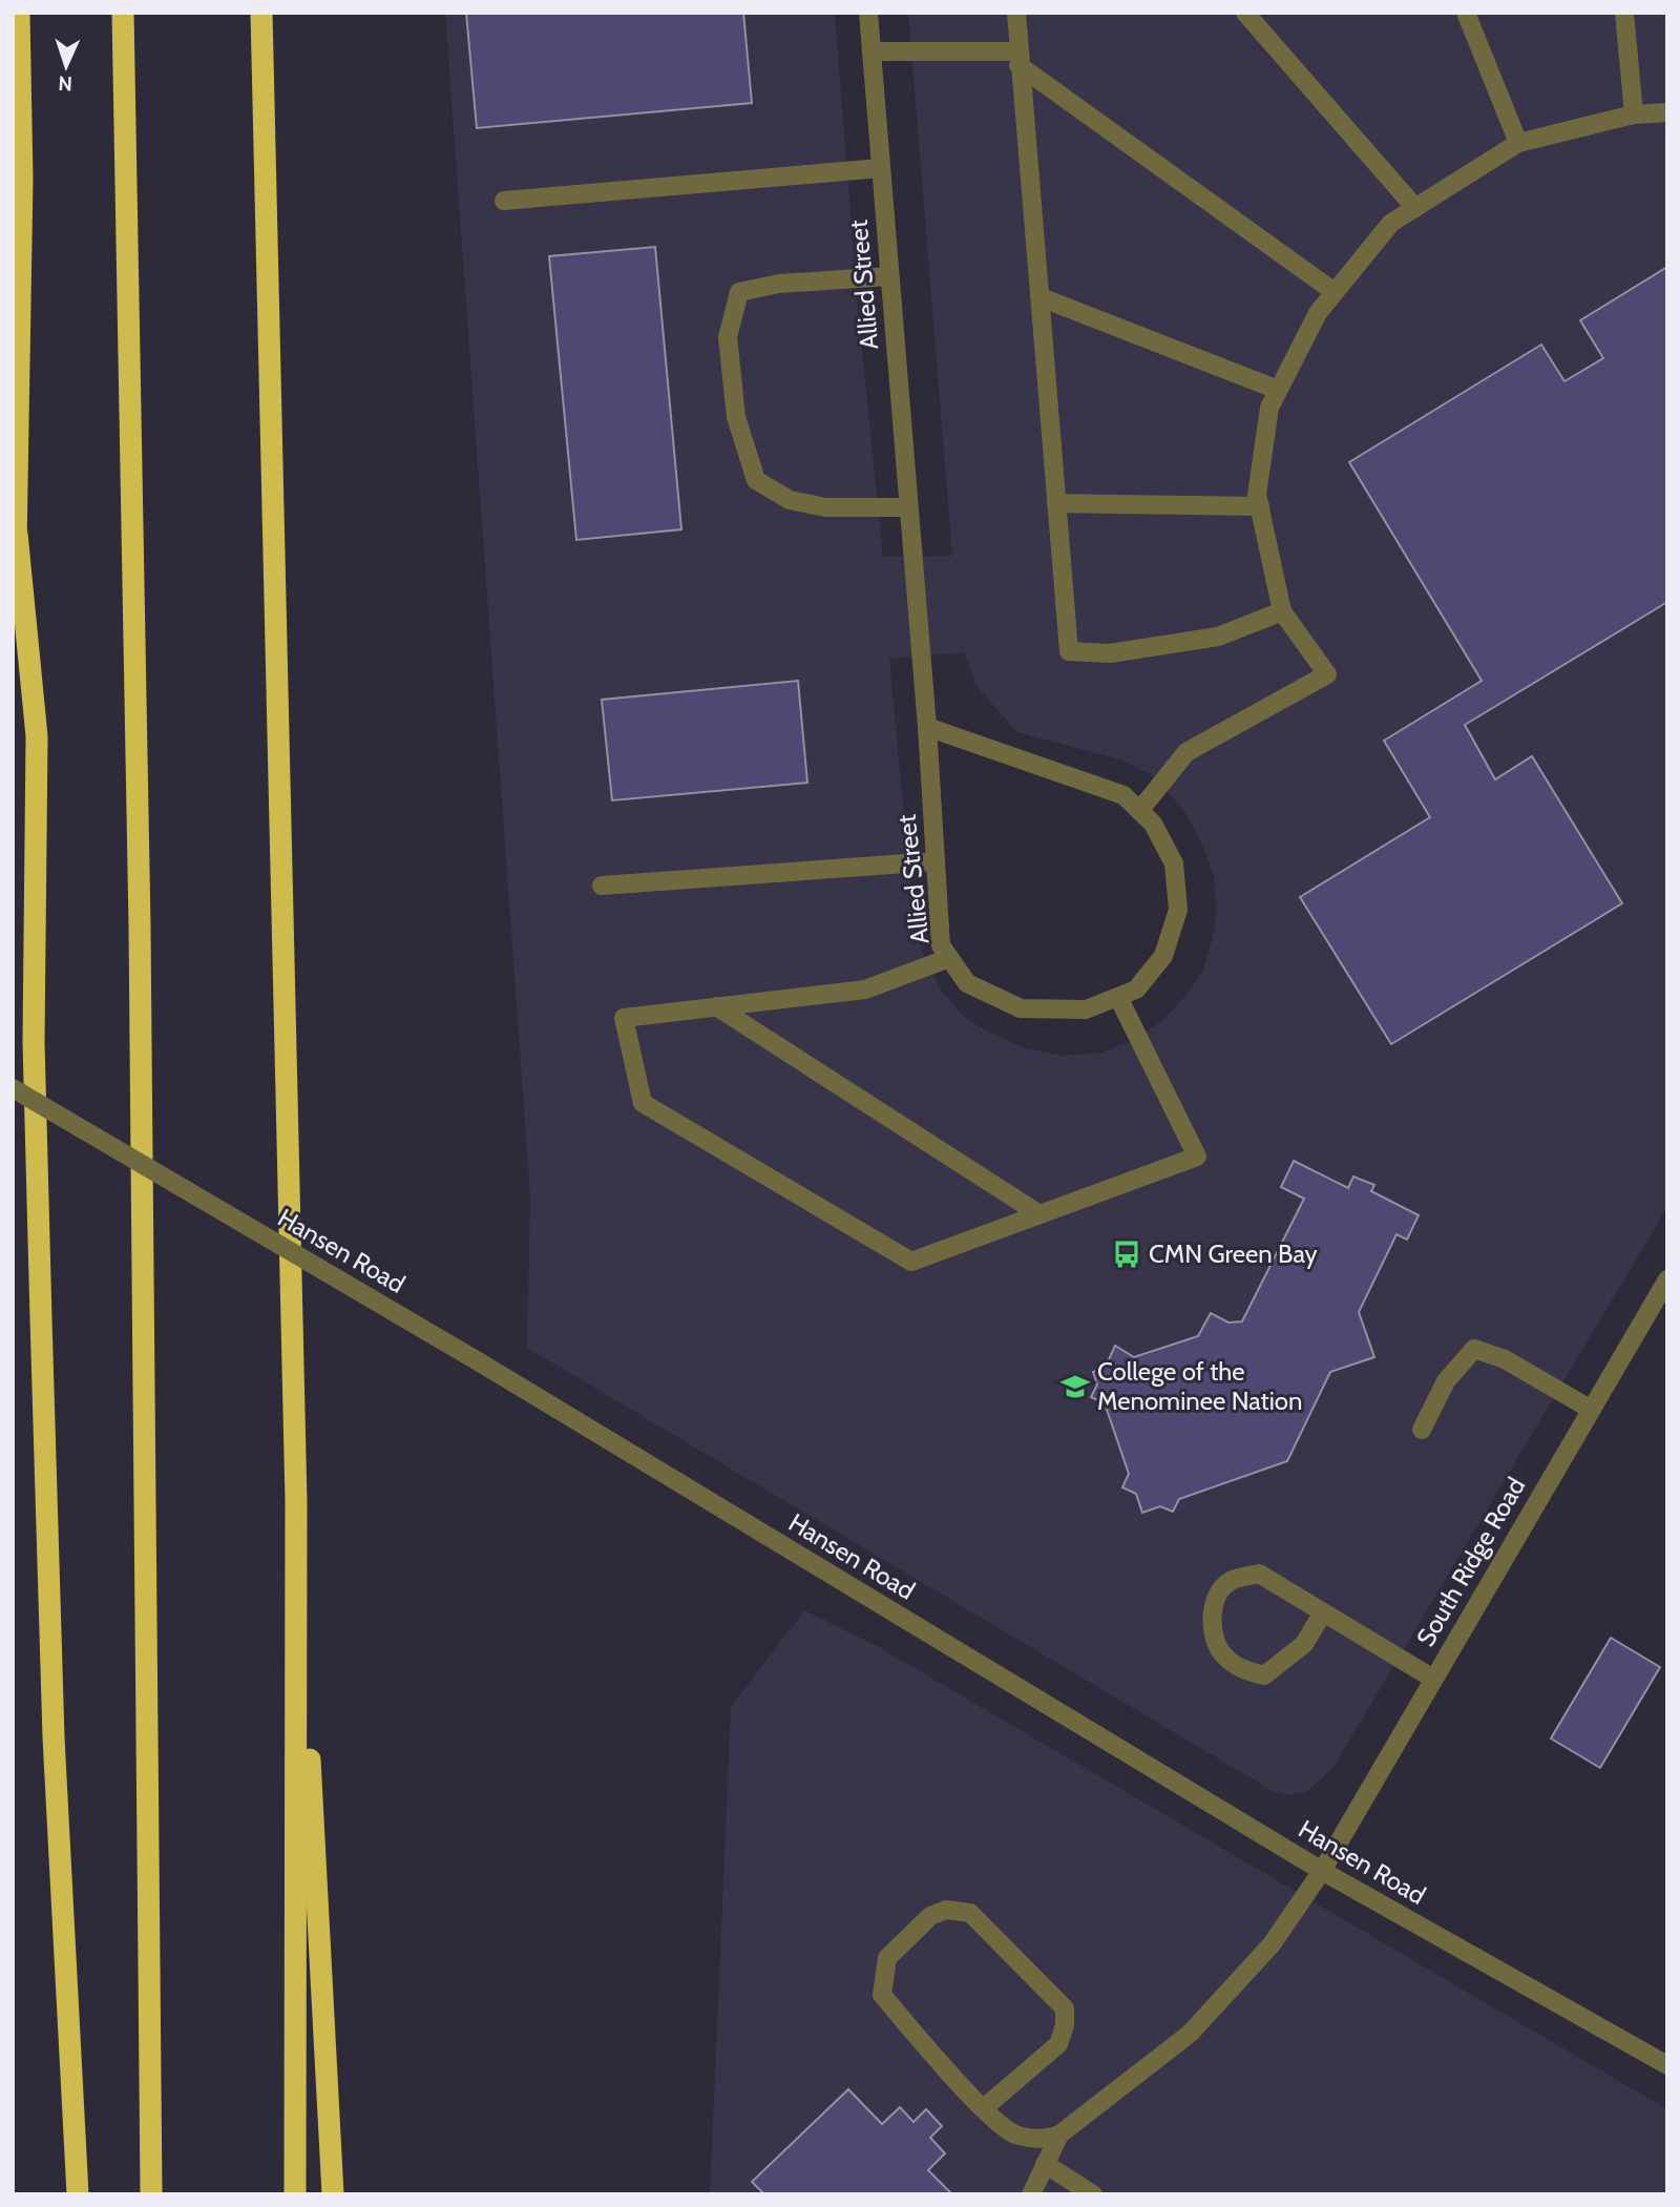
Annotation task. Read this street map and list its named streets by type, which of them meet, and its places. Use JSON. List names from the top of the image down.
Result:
{
  "streets": {
    "street": ["Allied Street", "Hansen Road", "South Ridge Road"]
  },
  "crossings": [
    ["Hansen Road", "South Ridge Road"]
  ],
  "places": {
    "bus stop": ["CMN Green Bay"],
    "school or university": ["College of the Menominee Nation"]
  },
  "north": "bottom"
}
